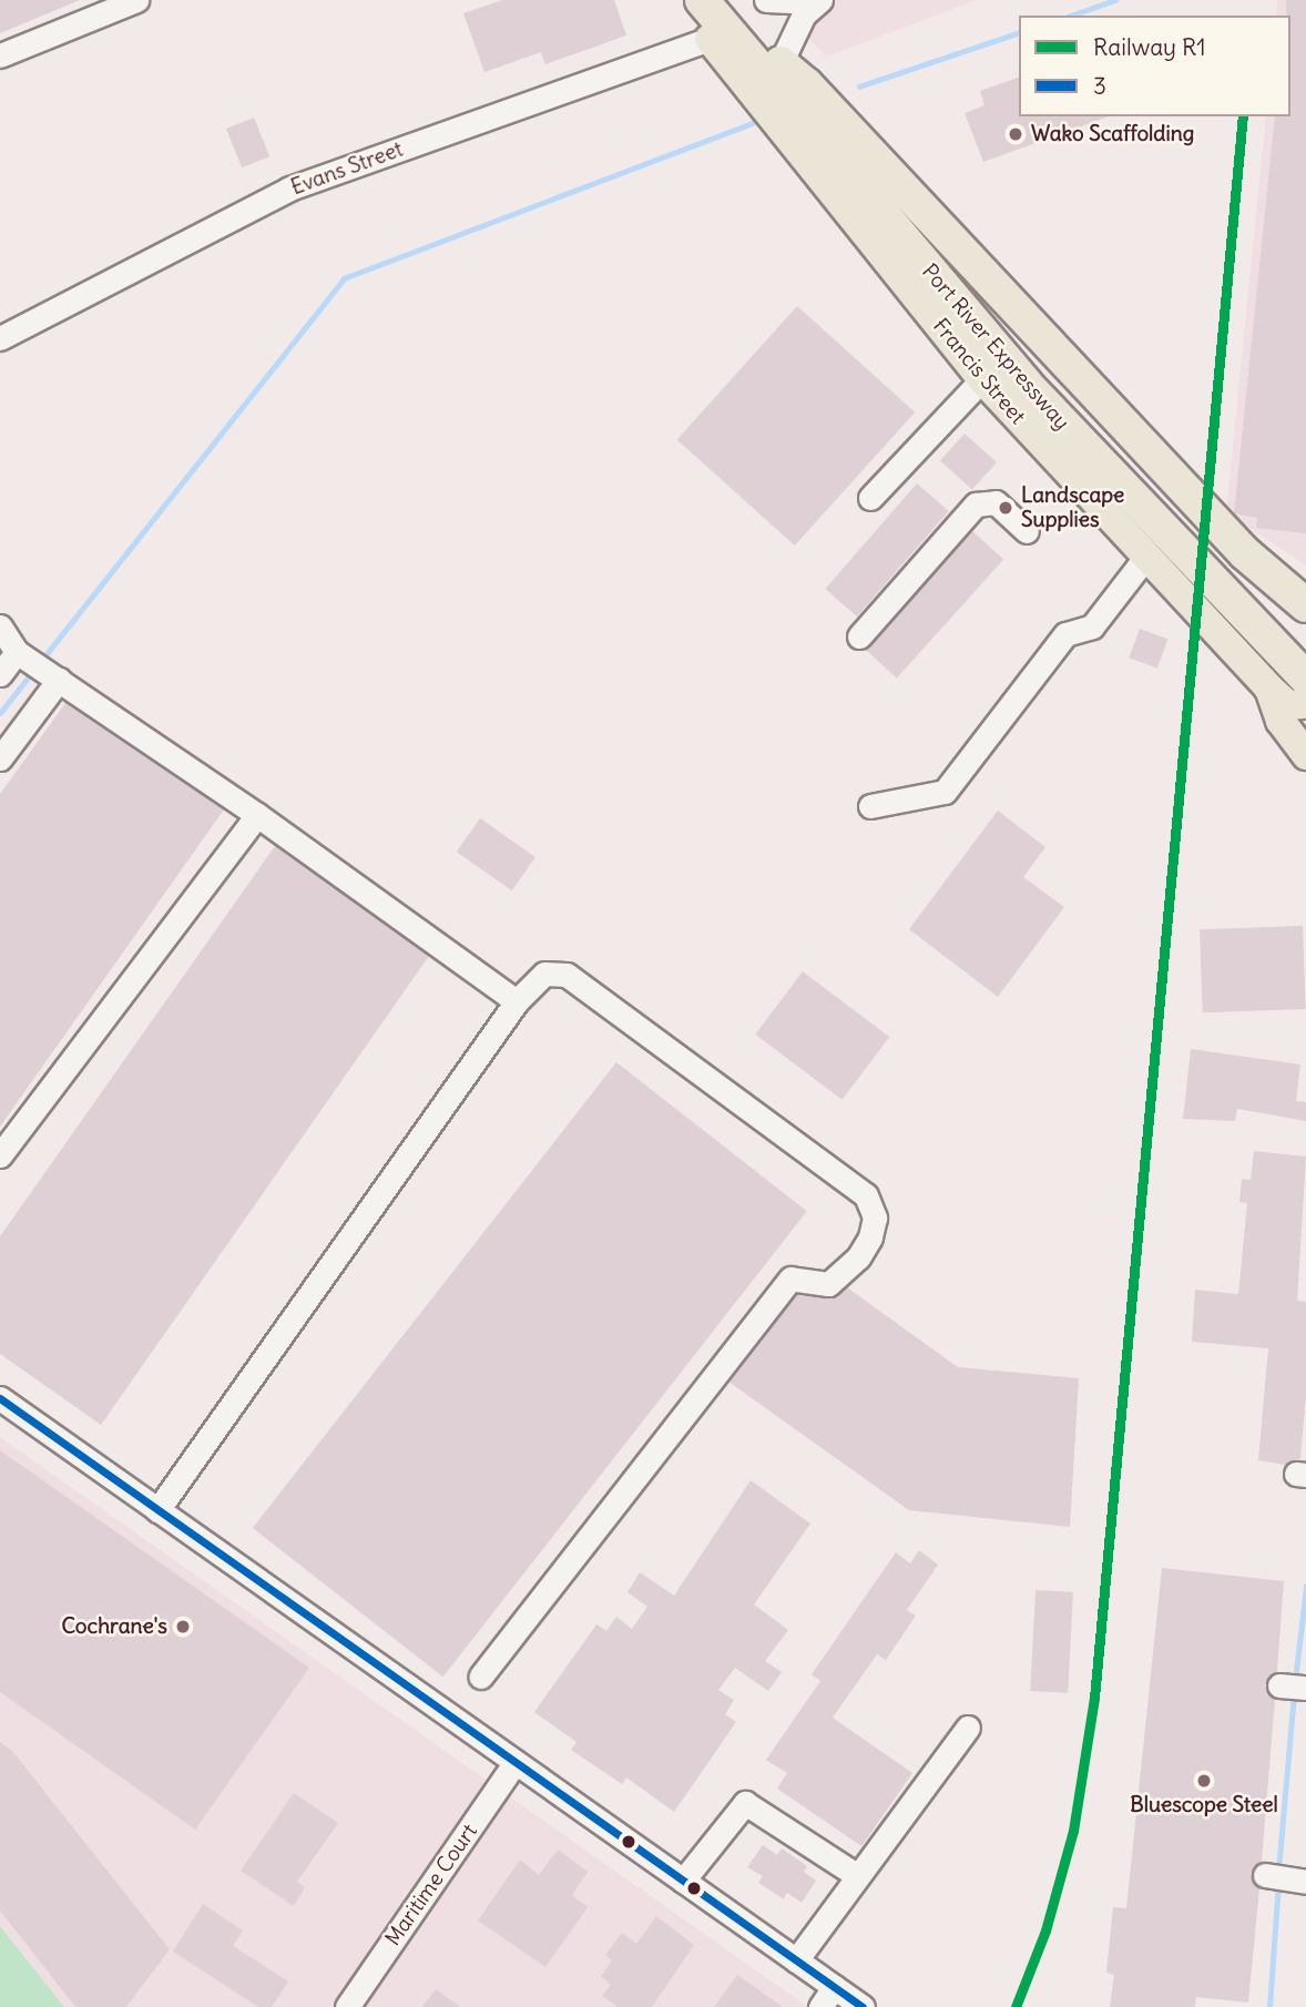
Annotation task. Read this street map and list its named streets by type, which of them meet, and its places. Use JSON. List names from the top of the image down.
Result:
{
  "streets": {
    "highway": ["Port River Expressway"],
    "main road": ["Francis Street"],
    "street": ["Evans Street", "Maritime Court"]
  },
  "crossings": [
    ["Evans Street", "Francis Street"]
  ],
  "places": [
    "Wako Scaffolding",
    "Landscape Supplies",
    "Cochrane's",
    "Bluescope Steel"
  ],
  "lines": ["rail line R1", "transit line 3"],
  "legend": ["Railway R1", "3"]
}
